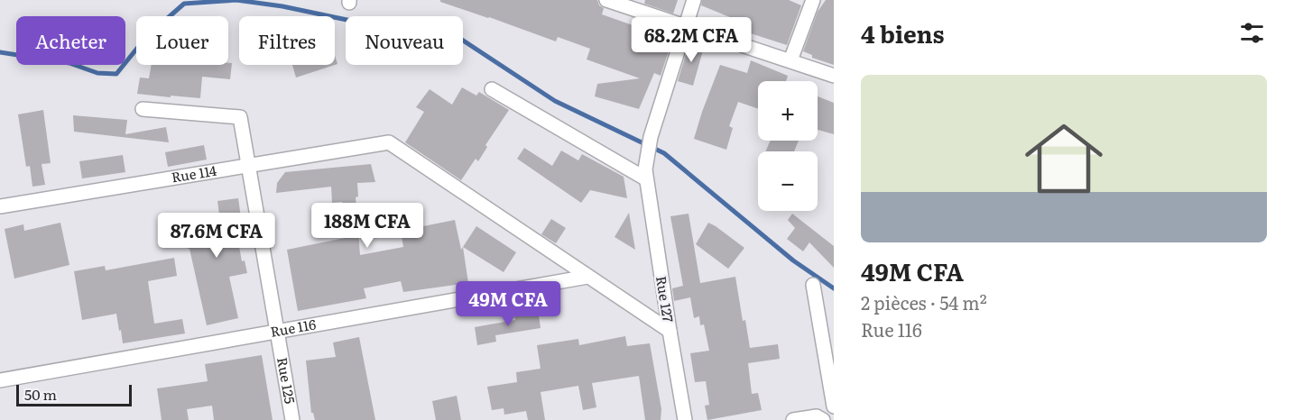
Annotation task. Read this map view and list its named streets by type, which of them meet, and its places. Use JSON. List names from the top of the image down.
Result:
{
  "streets": {
    "street": [
      "Rue 114",
      "Rue 127",
      "Rue 116",
      "Rue 125"
    ]
  },
  "crossings": [
    ["Rue 114", "Rue 116"],
    ["Rue 114", "Rue 125"],
    ["Rue 116", "Rue 125"]
  ],
  "scale_bar": "50 m",
  "page": {
    "heading": "4 biens",
    "chip": [
      "Acheter",
      "Louer",
      "Filtres",
      "Nouveau"
    ],
    "price": [
      "68.2M CFA",
      "188M CFA",
      "87.6M CFA",
      "49M CFA"
    ],
    "list": [
      {
        "name": "49M CFA",
        "note": "2 pièces · 54 m² · Rue 116"
      }
    ],
    "map_buttons": ["+", "−"],
    "scale": "50 m"
  }
}
